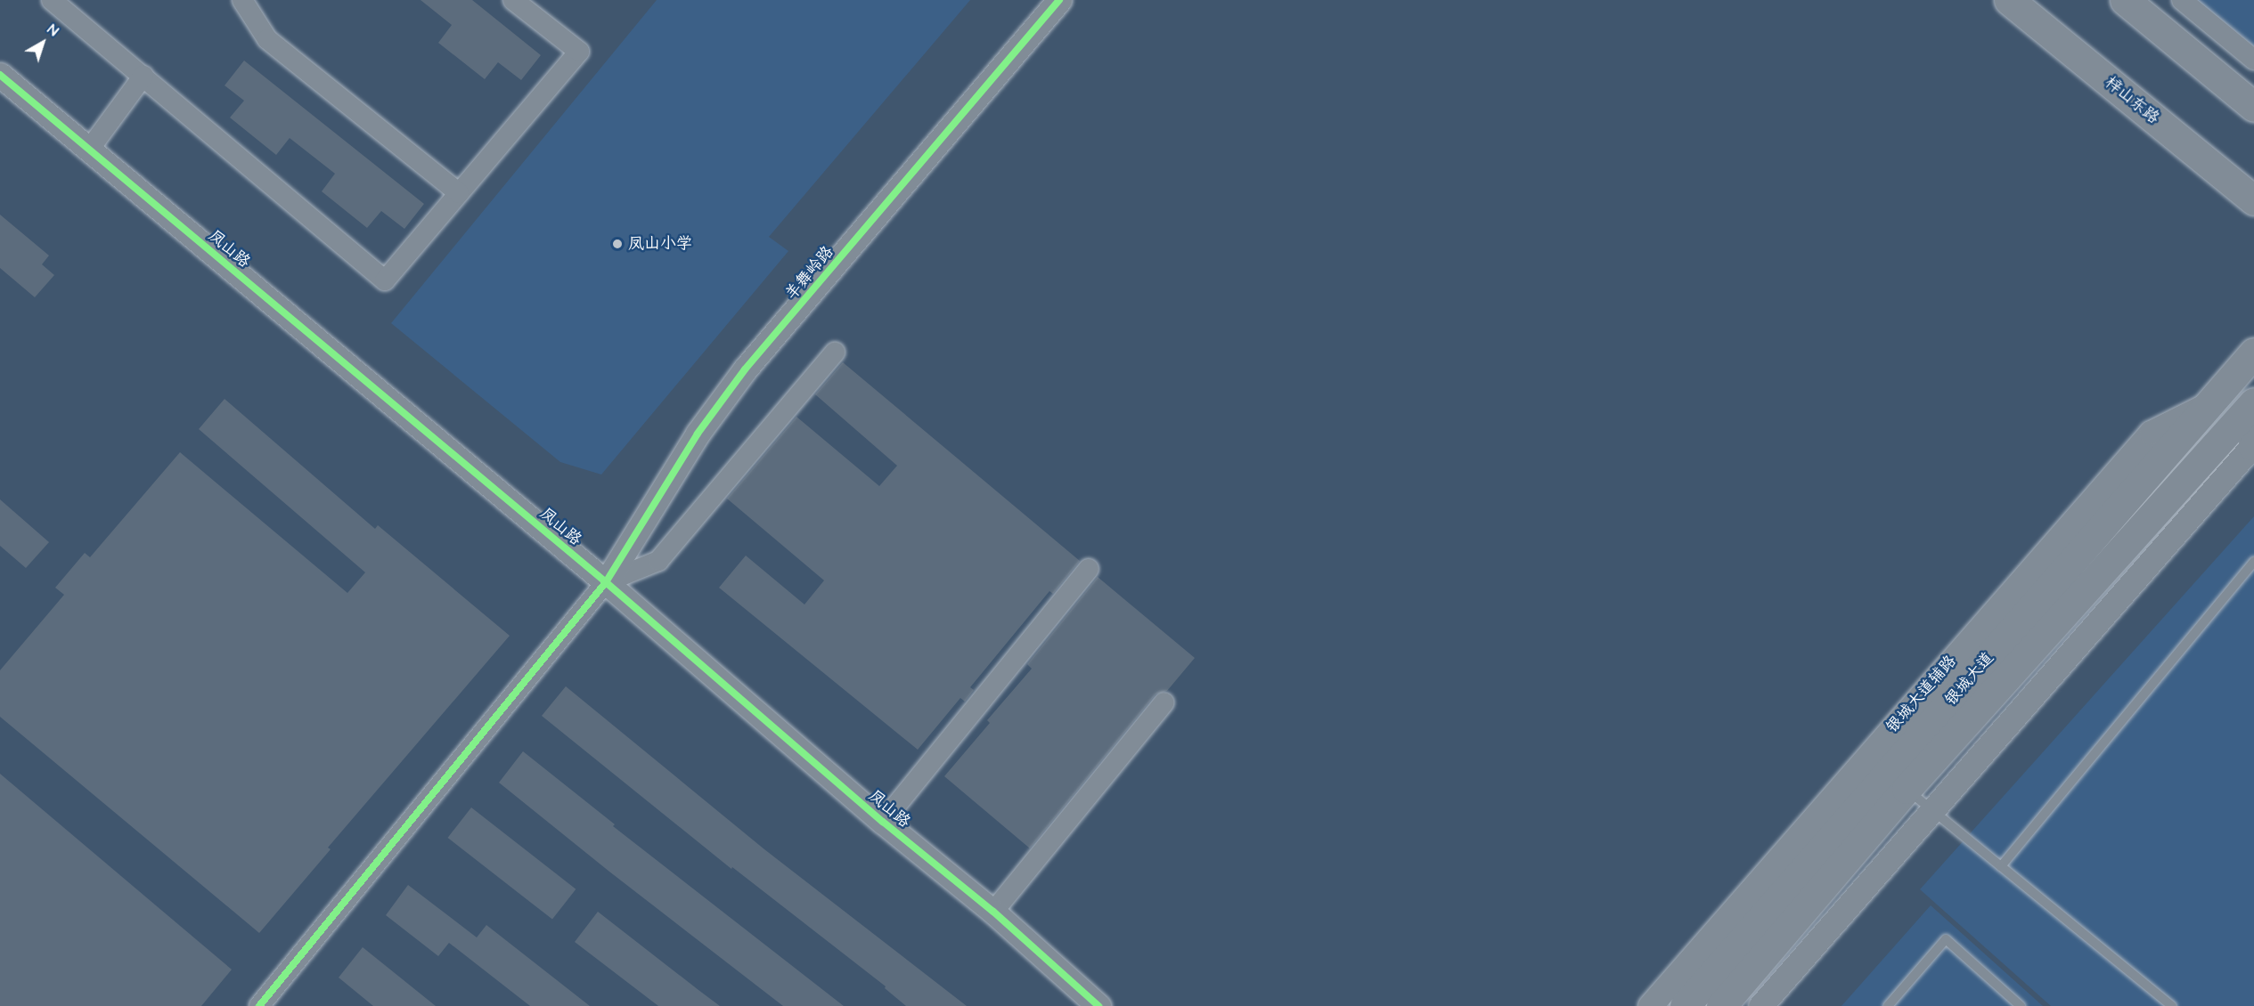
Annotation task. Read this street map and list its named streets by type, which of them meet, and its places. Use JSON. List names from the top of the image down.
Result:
{
  "streets": {
    "main road": ["梓山东路", "银城大道"],
    "street": ["凤山路", "羊舞岭路", "银城大道辅路"]
  },
  "crossings": [
    ["凤山路", "羊舞岭路"],
    ["银城大道", "银城大道辅路"]
  ],
  "places": ["凤山小学"],
  "north": "top right"
}
